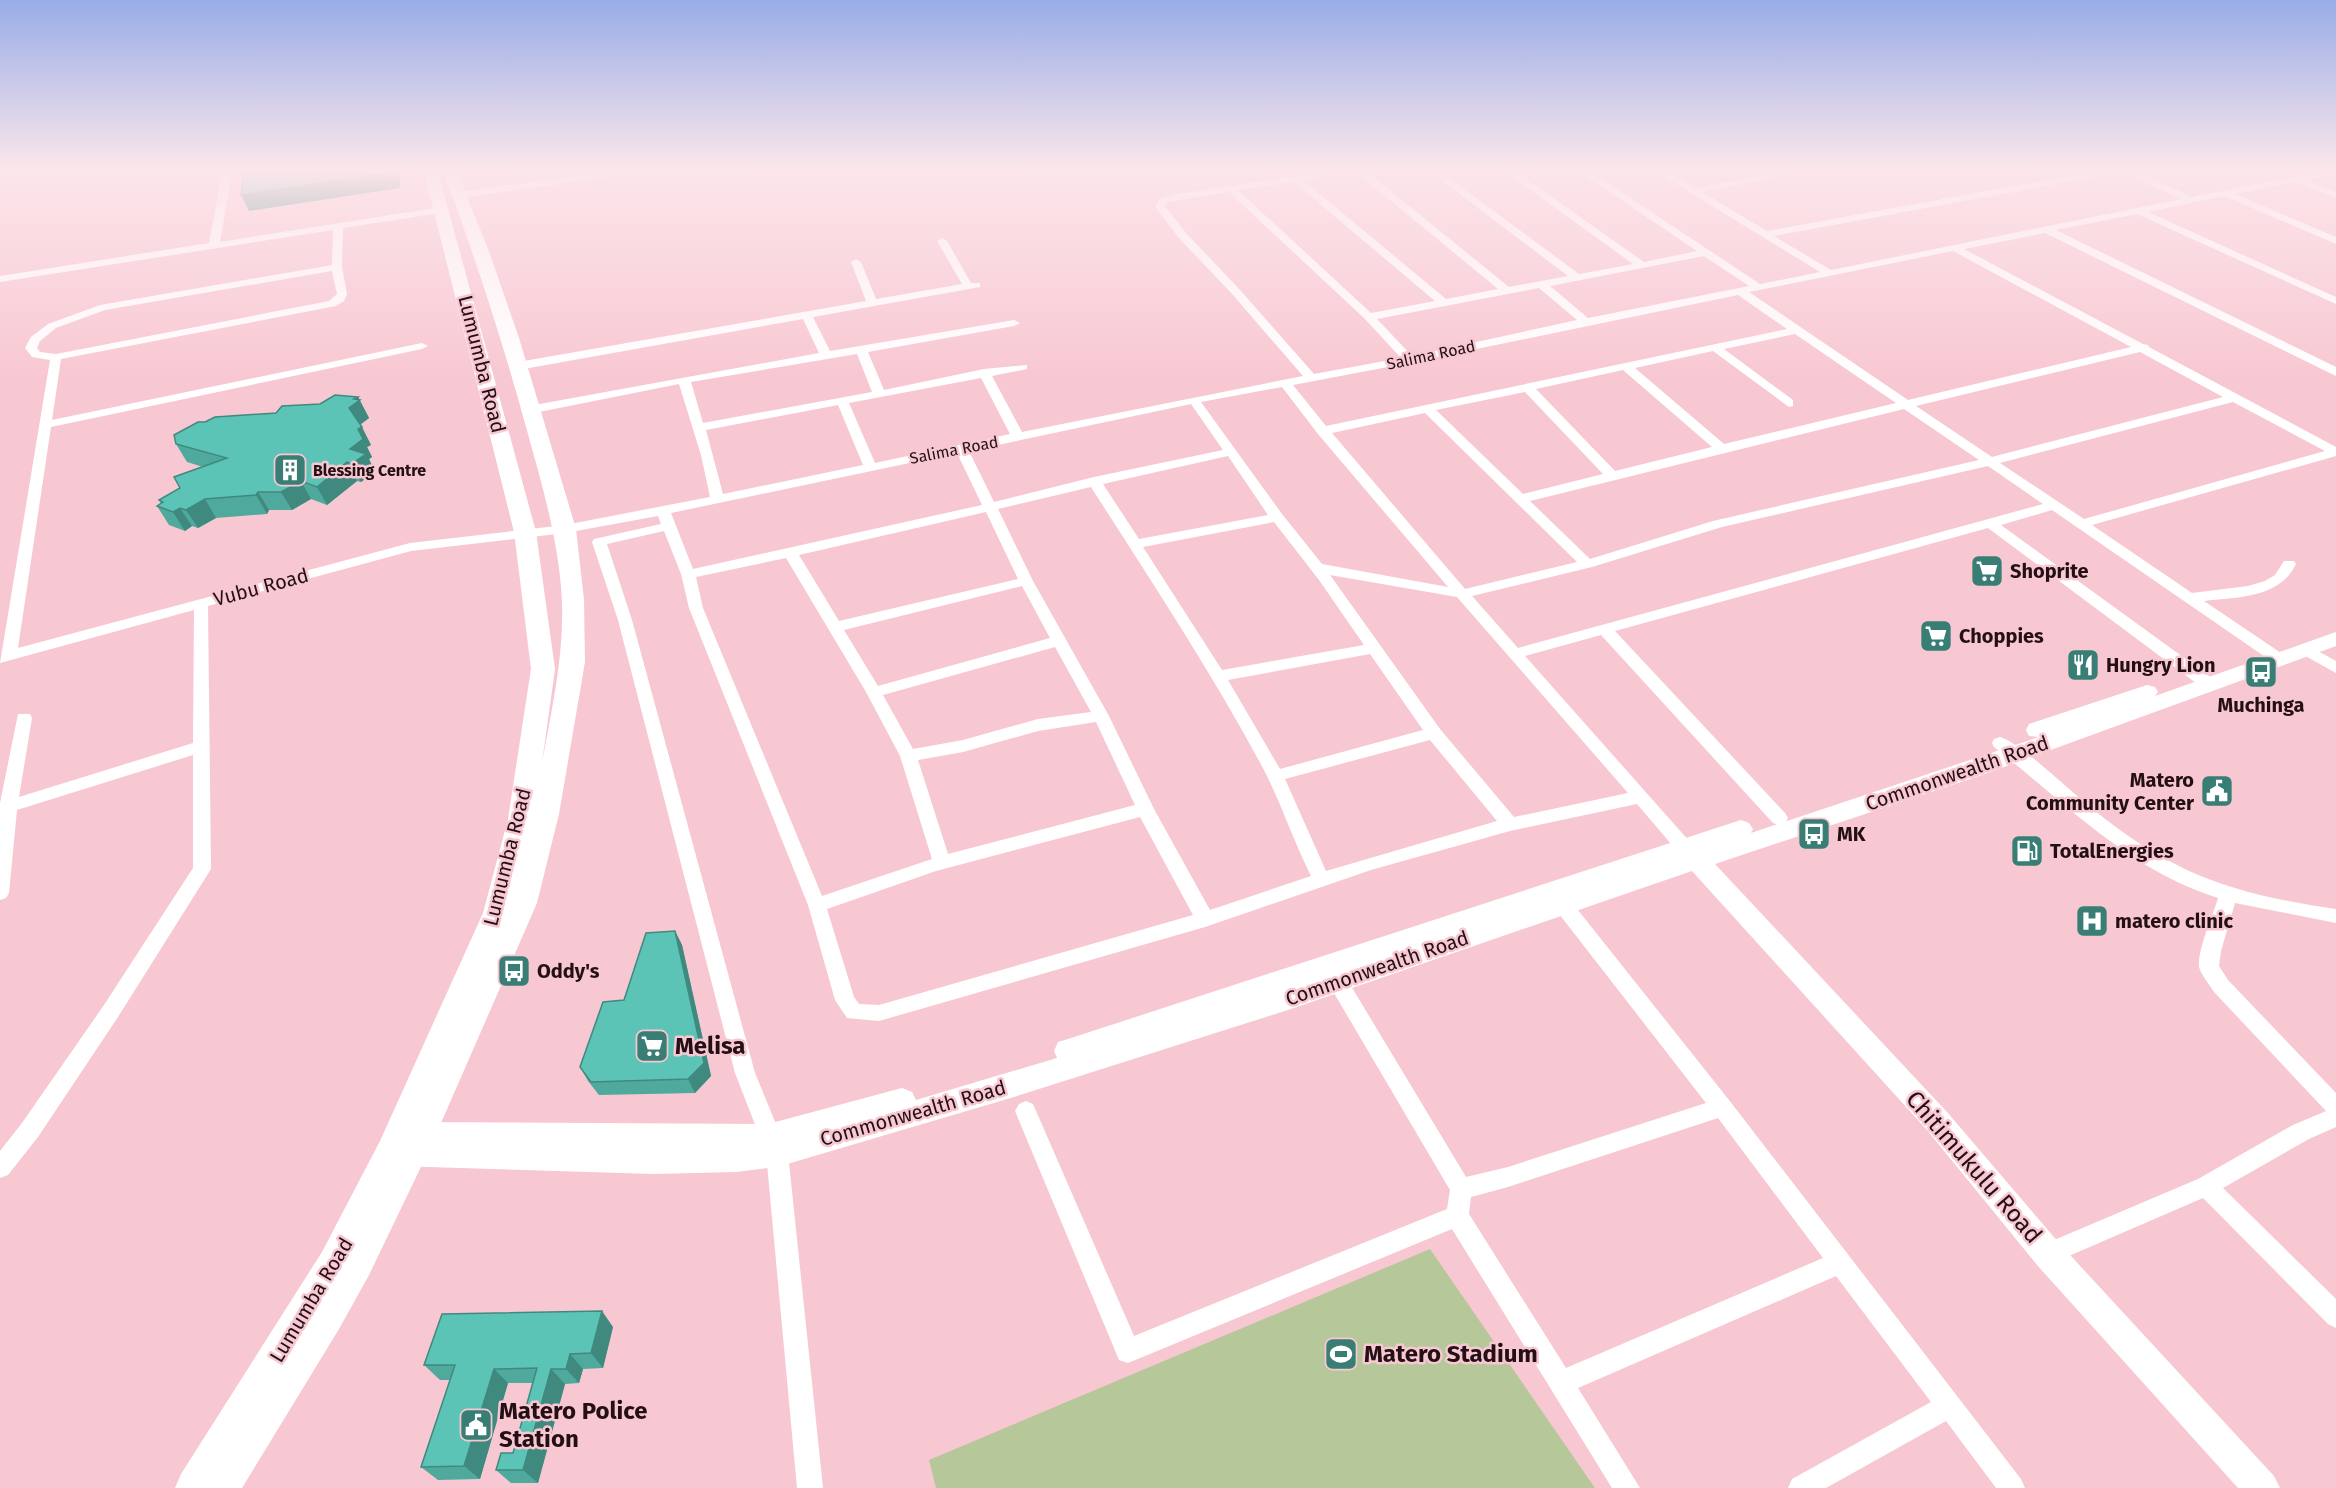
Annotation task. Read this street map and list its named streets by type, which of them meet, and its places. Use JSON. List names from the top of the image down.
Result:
{
  "streets": {
    "main road": ["Lumumba Road", "Commonwealth Road", "Chitimukulu Road"],
    "street": ["Salima Road", "Vubu Road"]
  },
  "crossings": [
    ["Salima Road", "Lumumba Road"],
    ["Salima Road", "Vubu Road"],
    ["Lumumba Road", "Vubu Road"],
    ["Lumumba Road", "Commonwealth Road"],
    ["Commonwealth Road", "Chitimukulu Road"]
  ],
  "places": {
    "building": ["Blessing Centre"],
    "supermarket": ["Shoprite", "Choppies", "Melisa"],
    "restaurant": ["Hungry Lion"],
    "bus stop": ["Muchinga", "MK", "Oddy's"],
    "public building": ["Matero Community Center", "Matero Police Station"],
    "fuel station": ["TotalEnergies"],
    "hospital": ["matero clinic"],
    "sports": ["Matero Stadium"]
  }
}
